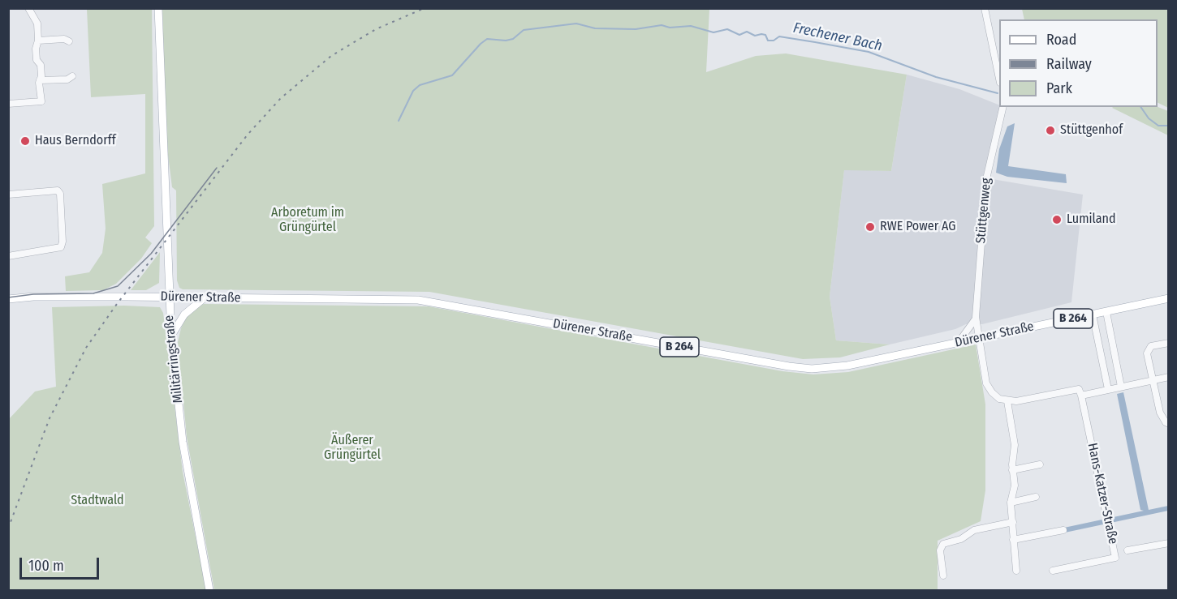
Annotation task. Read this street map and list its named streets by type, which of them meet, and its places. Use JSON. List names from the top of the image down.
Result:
{
  "streets": {
    "main road": ["Dürener Straße", "B 264", "Militärringstraße"],
    "street": ["Stüttgenweg", "Hans-Katzer-Straße"]
  },
  "crossings": [
    ["Stüttgenweg", "Dürener Straße"],
    ["Dürener Straße", "Militärringstraße"]
  ],
  "water": ["Frechener Bach"],
  "parks": ["Arboretum im Grüngürtel", "Äußerer Grüngürtel", "Stadtwald"],
  "places": [
    "Stüttgenhof",
    "Haus Berndorff",
    "Lumiland",
    "RWE Power AG"
  ],
  "legend": ["Road", "Railway", "Park"],
  "scale_bar": "100 m"
}
